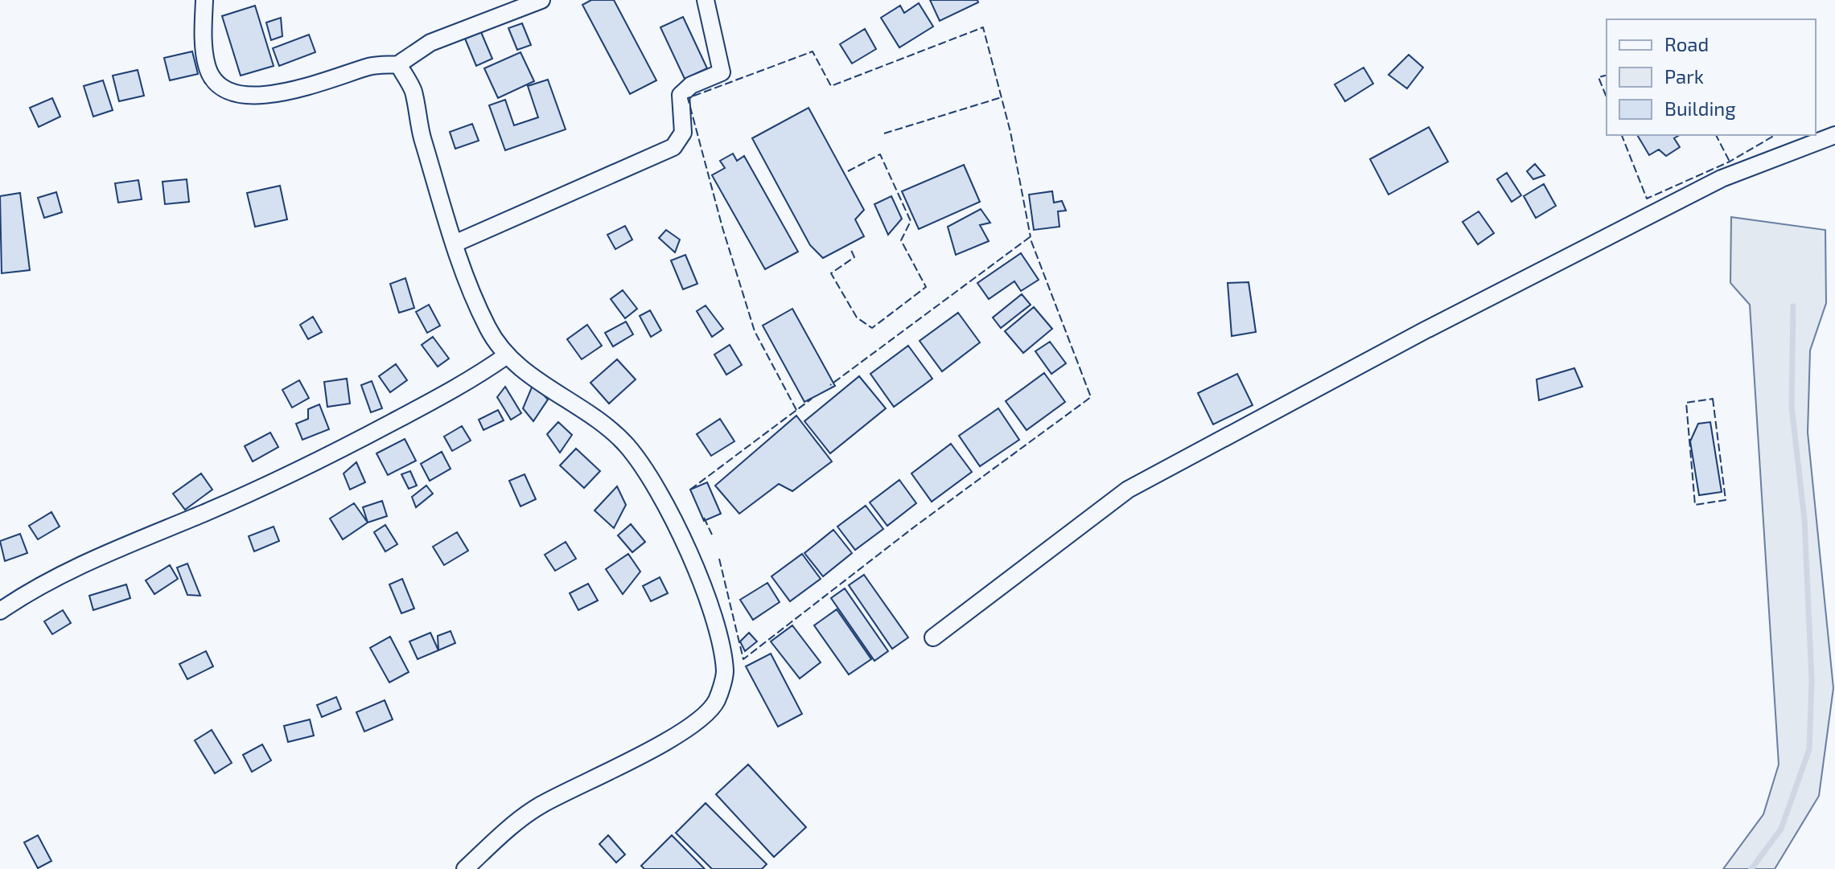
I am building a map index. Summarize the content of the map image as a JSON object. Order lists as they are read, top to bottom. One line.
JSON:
{"legend":["Road","Park","Building"]}
